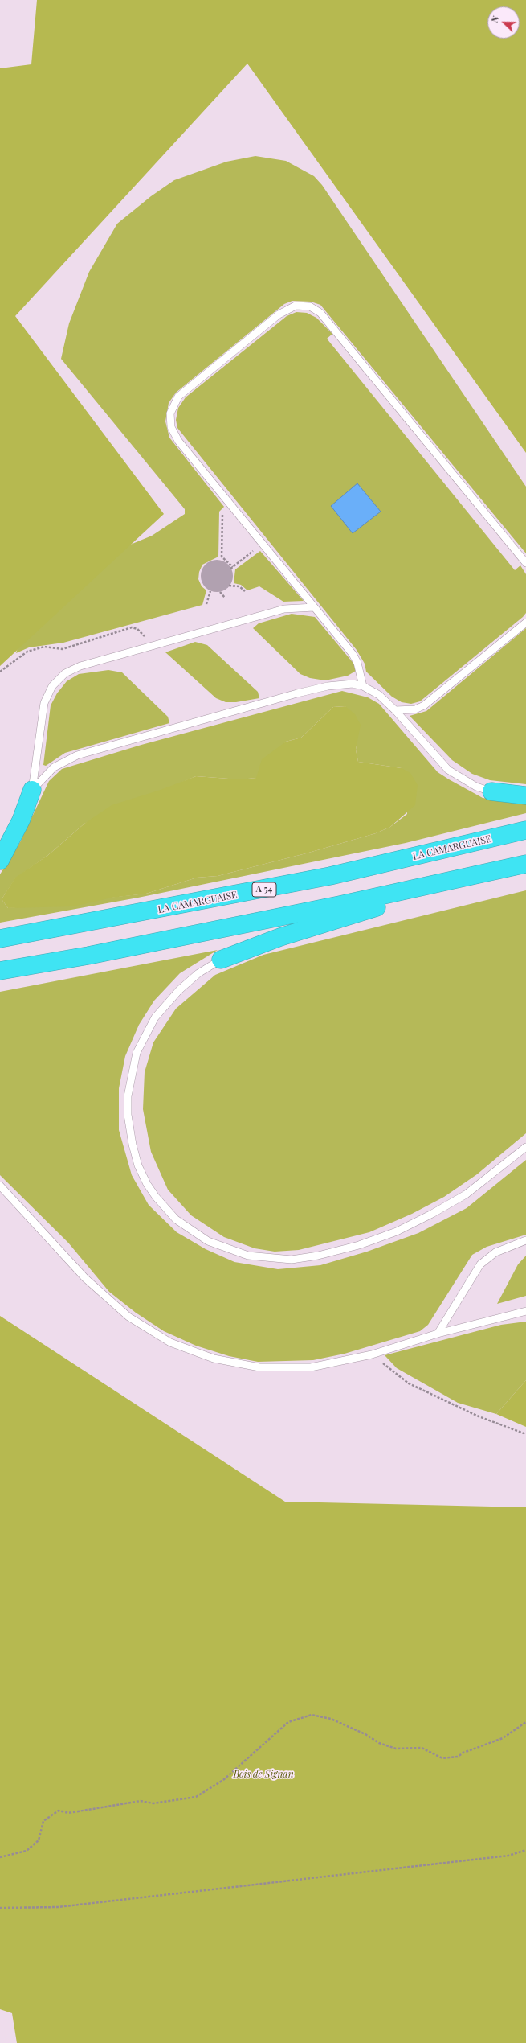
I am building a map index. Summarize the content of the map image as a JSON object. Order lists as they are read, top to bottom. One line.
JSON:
{"streets":{"highway":["LA CAMARGUAISE","A 54"]},"parks":["Bois de Signan"],"north":"left"}
